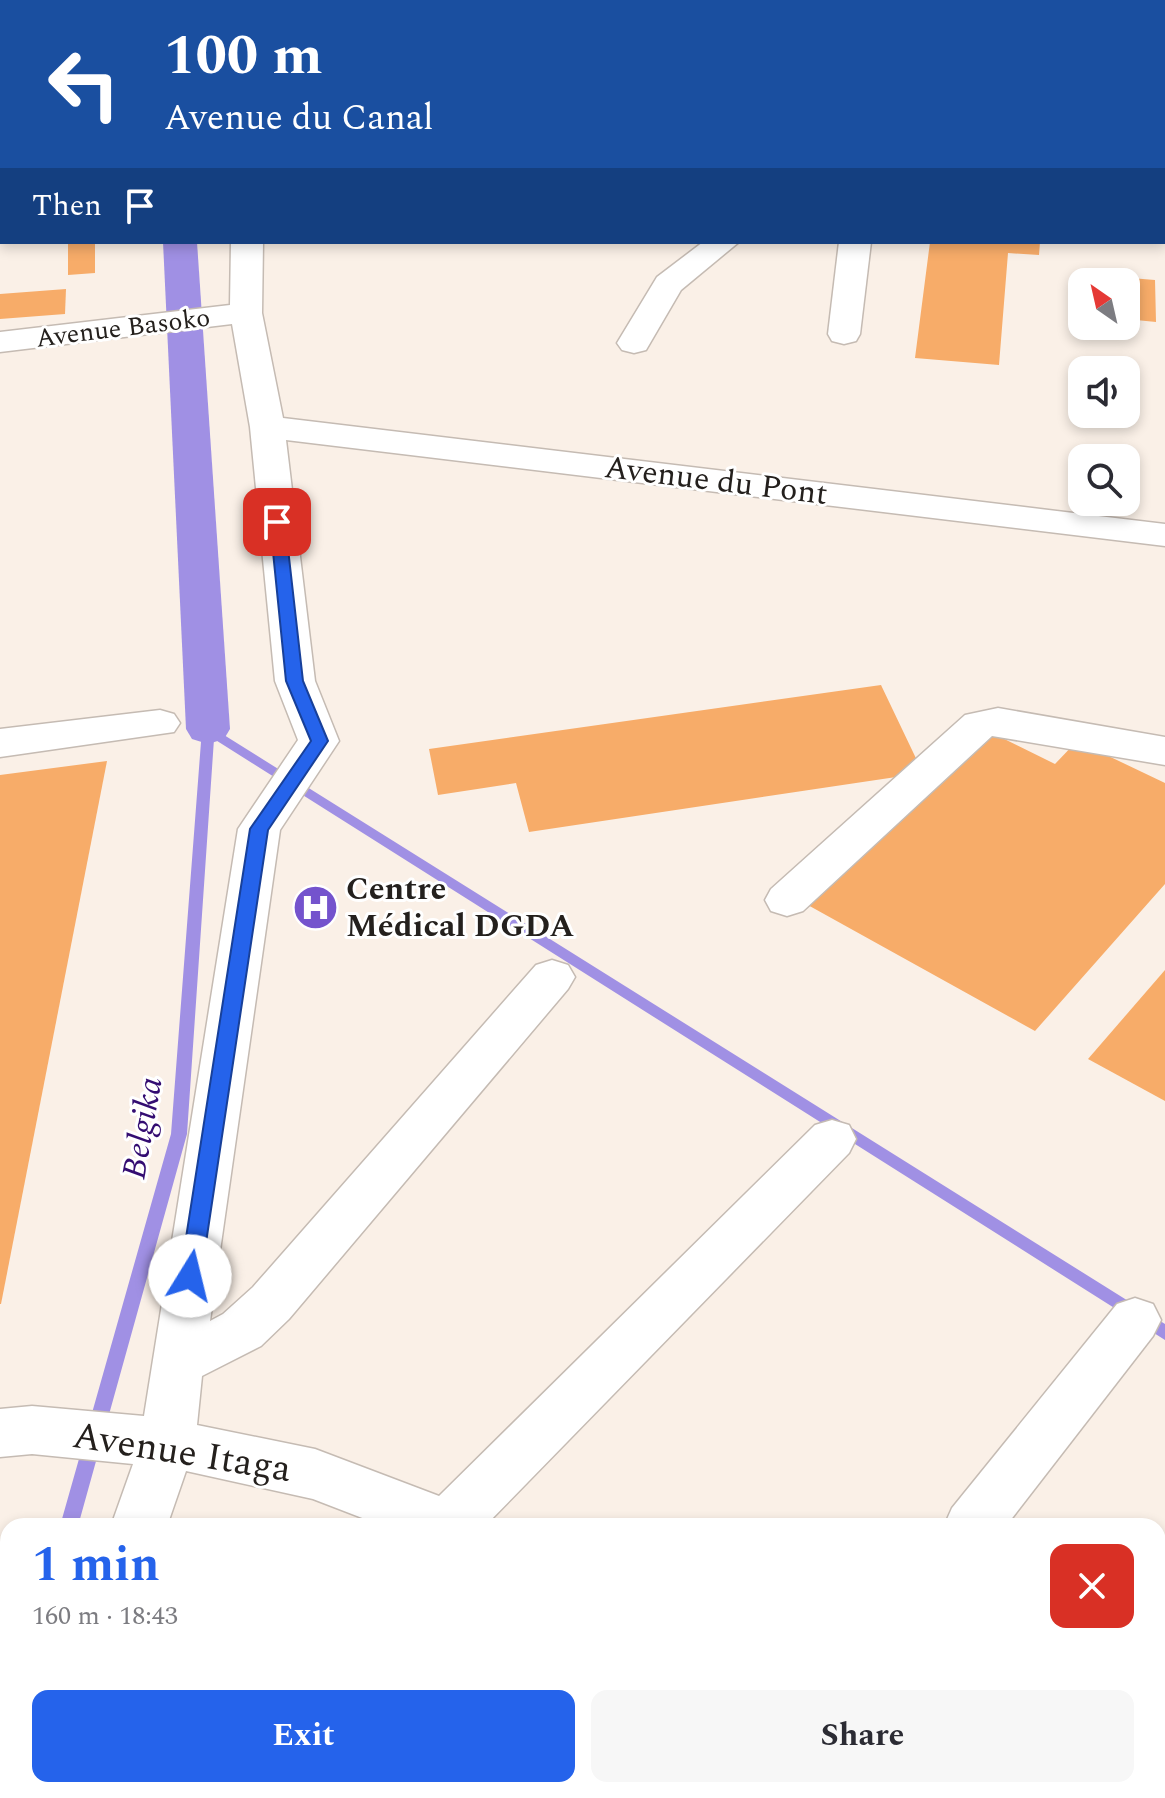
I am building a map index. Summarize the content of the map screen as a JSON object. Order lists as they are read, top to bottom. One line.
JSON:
{"streets":{"street":["Avenue Basoko","Avenue du Pont","Avenue Itaga"]},"water":["Belgika"],"places":{"hospital":["Centre Médical DGDA"]},"north":"top left","page":{"turn":["100 m","Avenue du Canal"],"then":"Then","heading":["1 min","160 m · 18:43"],"buttons":["Exit","Share"]}}
